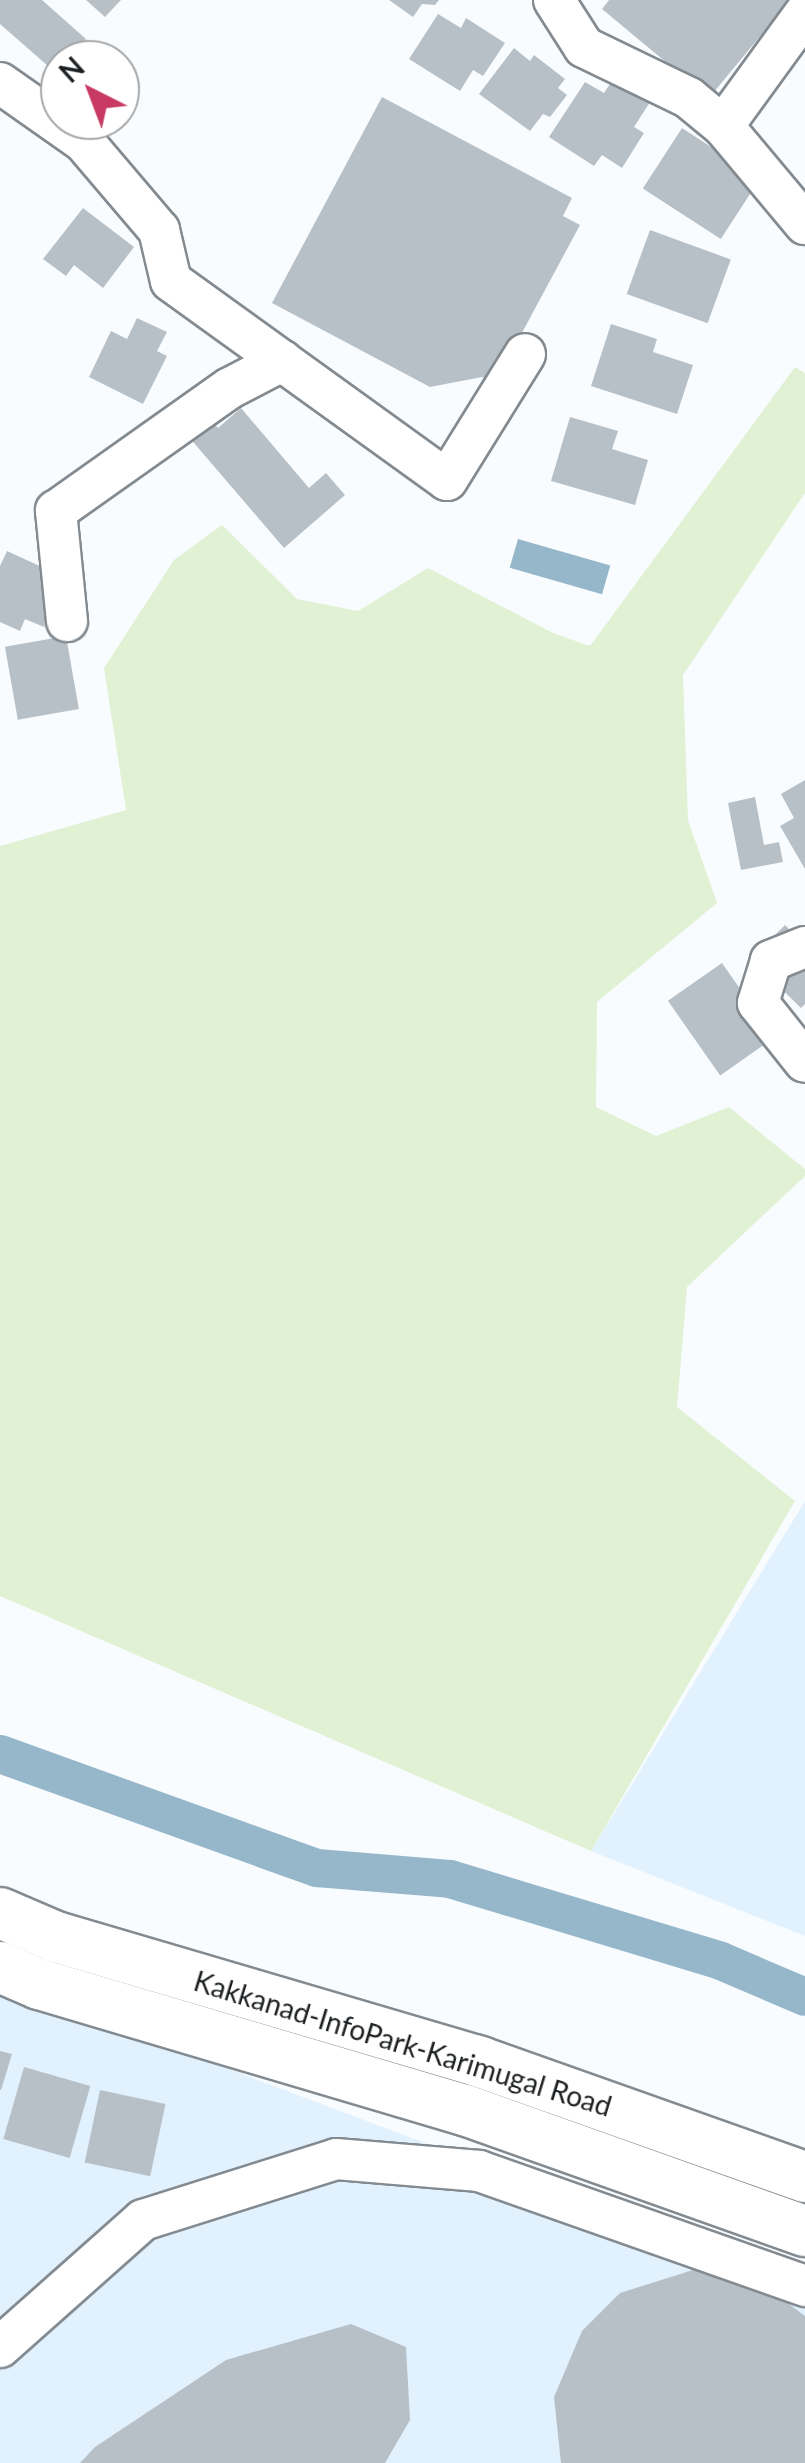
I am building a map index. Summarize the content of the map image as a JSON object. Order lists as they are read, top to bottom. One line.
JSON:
{"streets":{"main road":["Kakkanad-InfoPark-Karimugal Road"]},"north":"top left"}
